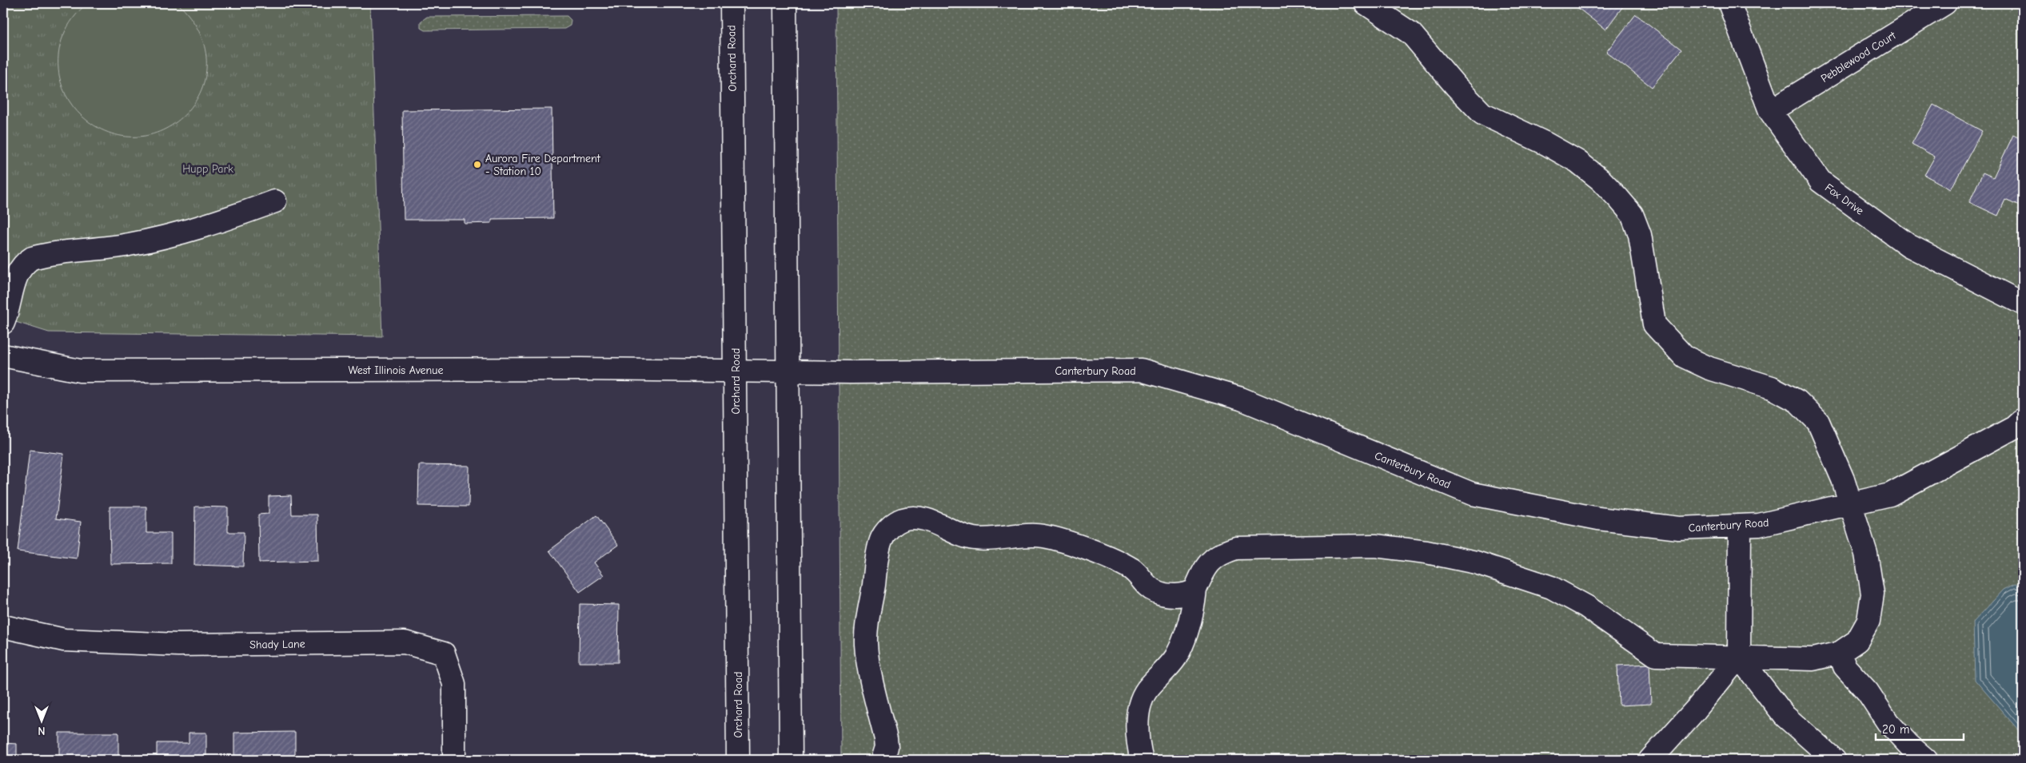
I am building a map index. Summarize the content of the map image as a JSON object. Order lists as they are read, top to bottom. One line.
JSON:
{"streets":{"street":["Pebblewood Court","Orchard Road","Fox Drive","West Illinois Avenue","Canterbury Road","Shady Lane"]},"crossings":[["Pebblewood Court","Fox Drive"],["Orchard Road","West Illinois Avenue"],["West Illinois Avenue","Canterbury Road"]],"parks":["Hupp Park"],"places":["Aurora Fire Department - Station 10"],"scale_bar":"20 m","north":"bottom"}
